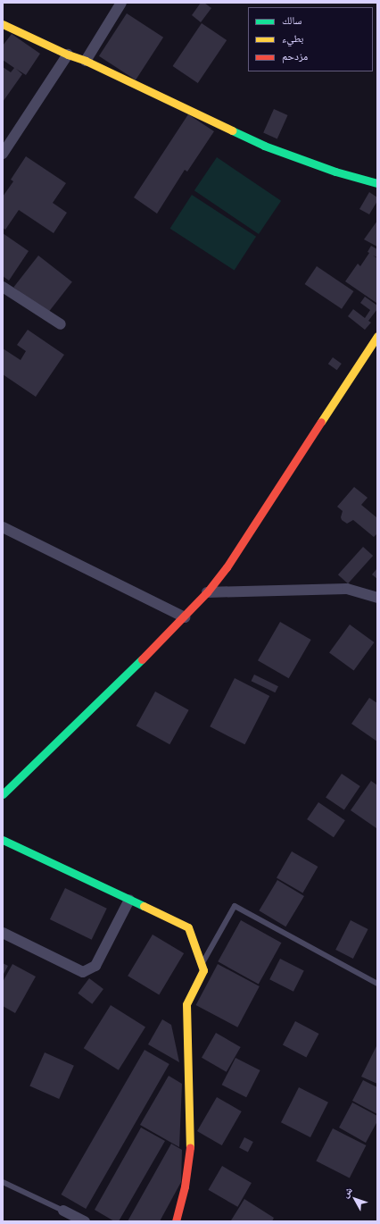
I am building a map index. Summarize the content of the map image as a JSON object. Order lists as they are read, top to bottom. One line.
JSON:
{"legend":["سالك","بطيء","مزدحم"],"north":"top left"}
